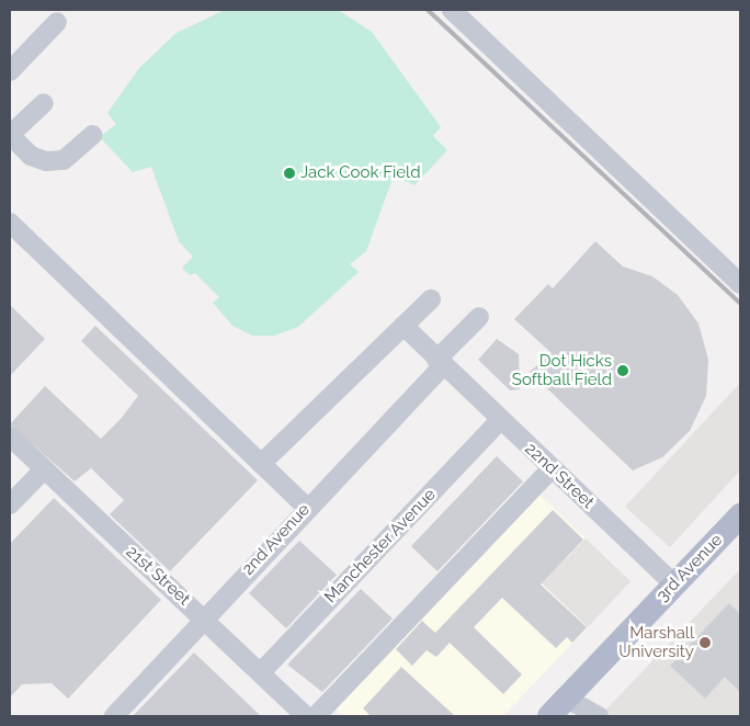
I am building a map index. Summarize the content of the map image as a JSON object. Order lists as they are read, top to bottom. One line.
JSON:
{"streets":{"main road":["3rd Avenue"],"street":["22nd Street","2nd Avenue","Manchester Avenue","21st Street"]},"crossings":[["22nd Street","2nd Avenue"],["22nd Street","Manchester Avenue"],["22nd Street","3rd Avenue"],["2nd Avenue","21st Street"],["Manchester Avenue","21st Street"]],"places":["Jack Cook Field","Dot Hicks Softball Field","Marshall University"]}
